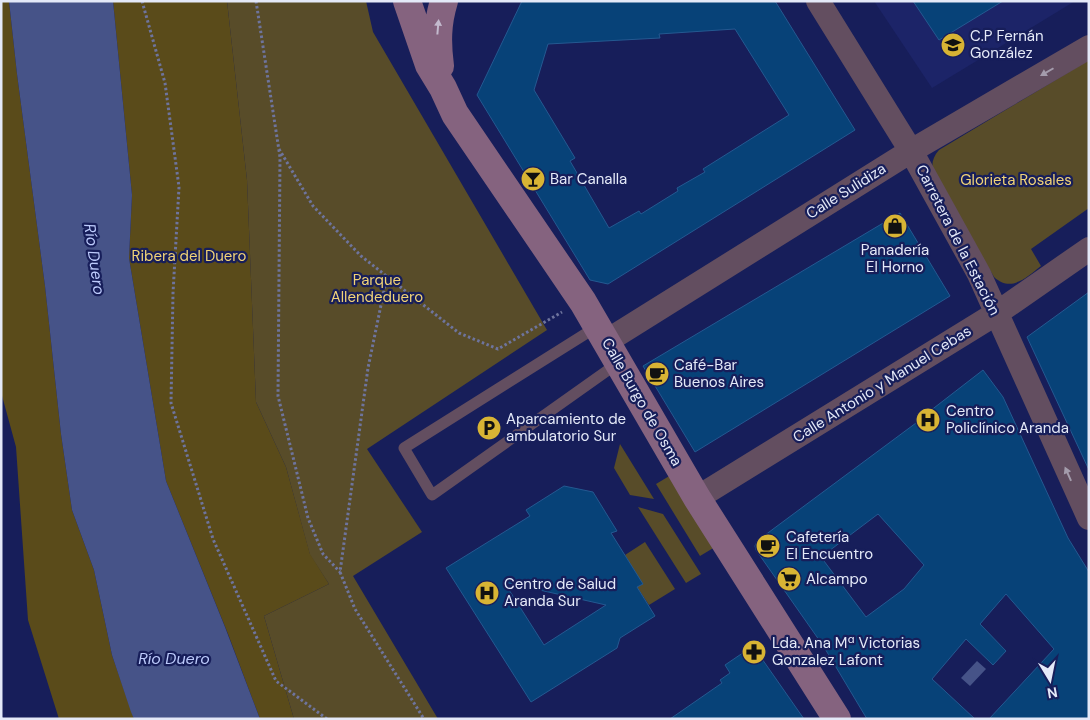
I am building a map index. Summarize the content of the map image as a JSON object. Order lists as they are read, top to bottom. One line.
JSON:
{"streets":{"street":["Calle Sulidiza","Carretera de la Estación","Calle Antonio y Manuel Cebas","Calle Burgo de Osma"]},"crossings":[["Calle Sulidiza","Carretera de la Estación"],["Calle Sulidiza","Calle Burgo de Osma"],["Carretera de la Estación","Calle Antonio y Manuel Cebas"],["Calle Antonio y Manuel Cebas","Calle Burgo de Osma"]],"one_way":["Calle Sulidiza","Carretera de la Estación"],"water":["Río Duero"],"parks":["Glorieta Rosales","Ribera del Duero","Parque Allendeduero"],"places":{"school or university":["C.P Fernán González"],"bar":["Bar Canalla"],"shop":["Panadería El Horno"],"cafe":["Café-Bar Buenos Aires","Cafetería El Encuentro"],"hospital":["Centro Policlínico Aranda","Centro de Salud Aranda Sur"],"parking":["Aparcamiento de ambulatorio Sur"],"supermarket":["Alcampo"],"pharmacy":["Lda. Ana Mª Victorias Gonzalez Lafont"]},"north":"bottom"}
